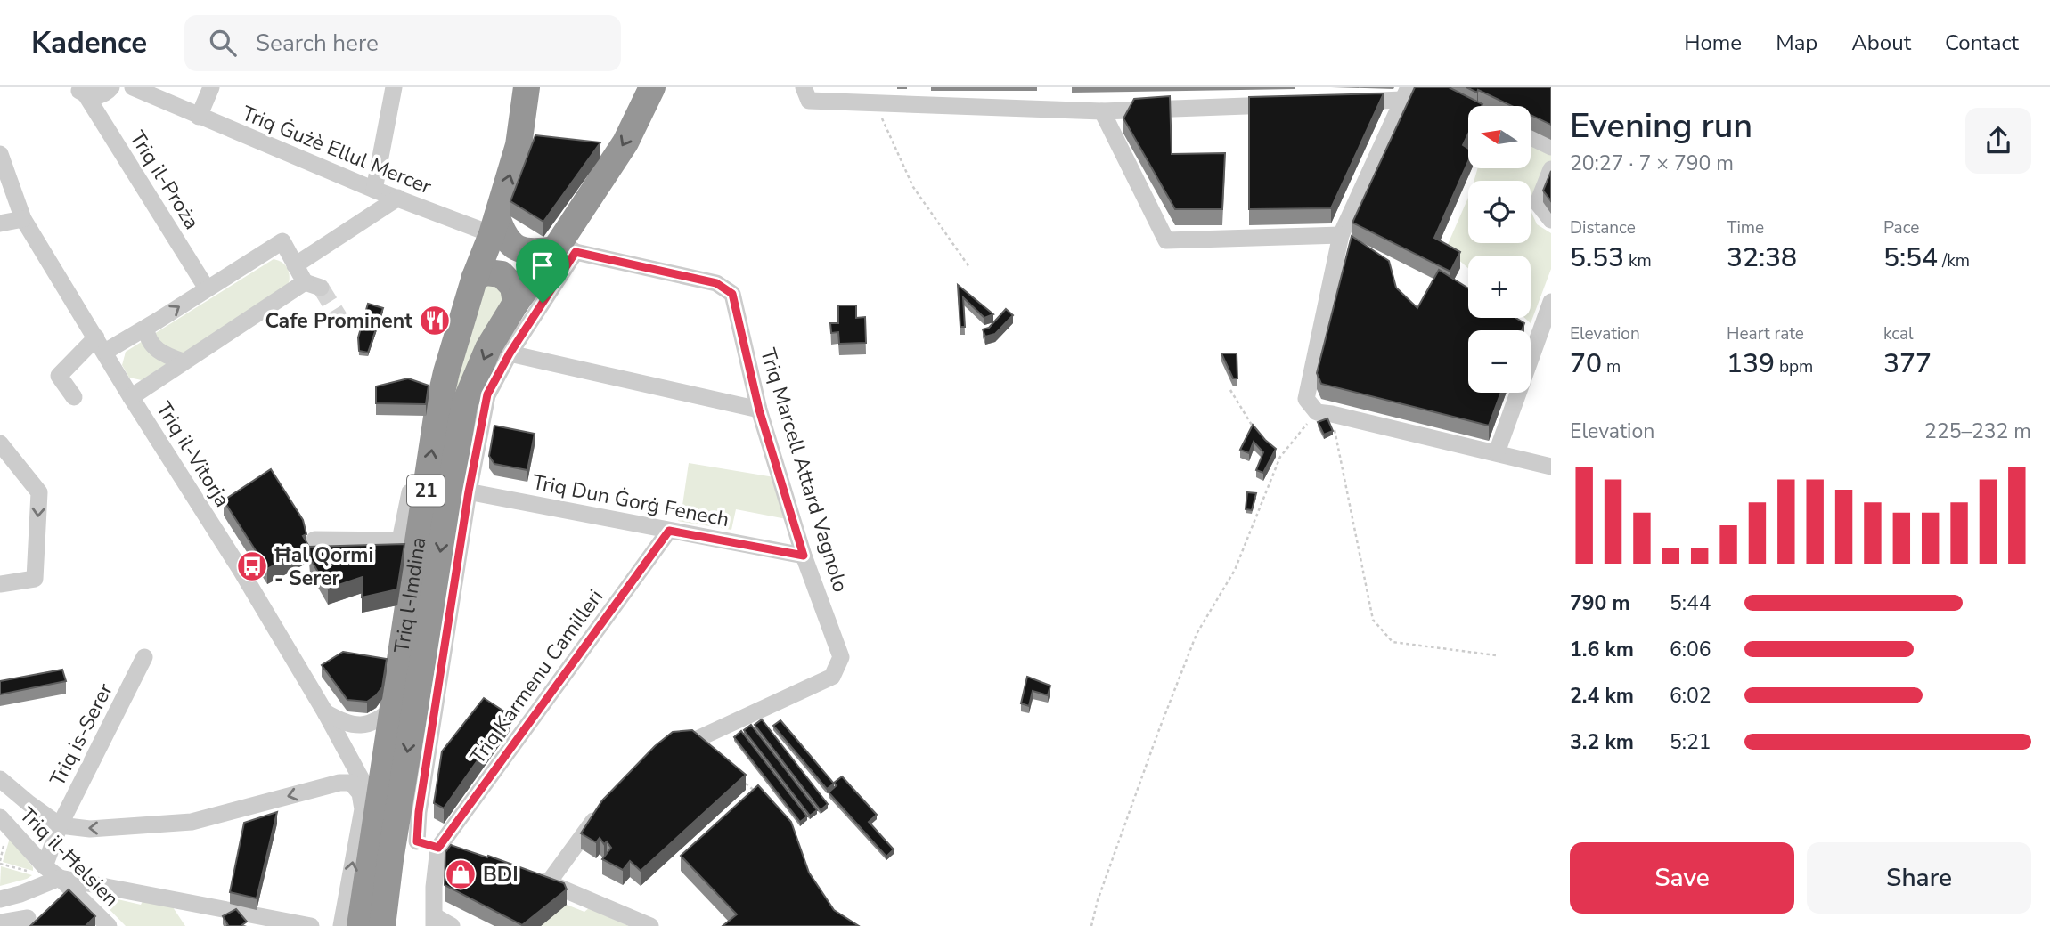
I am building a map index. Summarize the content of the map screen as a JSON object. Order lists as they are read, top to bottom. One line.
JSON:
{"streets":{"highway":["21","Triq l-Imdina"],"street":["Triq Ġużè Ellul Mercer","Triq il-Proża","Triq il-Vitorja","Triq Marcell Attard Vagnolo","Triq Dun Ġorġ Fenech","Triq Karmenu Camilleri","Triq is-Serer","Triq il-Ħelsien"]},"crossings":[["Triq Ġużè Ellul Mercer","Triq l-Imdina"],["Triq il-Vitorja","Triq l-Imdina"],["Triq Marcell Attard Vagnolo","21"],["Triq Marcell Attard Vagnolo","Triq Dun Ġorġ Fenech"],["Triq Marcell Attard Vagnolo","Triq l-Imdina"],["21","Triq l-Imdina"],["Triq Dun Ġorġ Fenech","Triq l-Imdina"],["Triq Dun Ġorġ Fenech","Triq Karmenu Camilleri"],["Triq is-Serer","Triq il-Ħelsien"]],"places":{"restaurant":["Cafe Prominent"],"bus stop":["Ħal Qormi - Serer"],"shop":["BDI"]},"north":"left","page":{"header":"Kadence","search":"Search here","nav":["Home","Map","About","Contact"],"heading":["Evening run","20:27 · 7 × 790 m"],"map_buttons":["+","−"],"stats":[["Distance","5.53 km"],["Time","32:38"],["Pace","5:54 /km"],["Elevation","70 m"],["Heart rate","139 bpm"],["kcal","377"]],"chart":["Elevation","225–232 m"],"list":[{"name":"790 m","note":"5:44"},{"name":"1.6 km","note":"6:06"},{"name":"2.4 km","note":"6:02"},{"name":"3.2 km","note":"5:21"}],"buttons":["Save","Share"]}}
